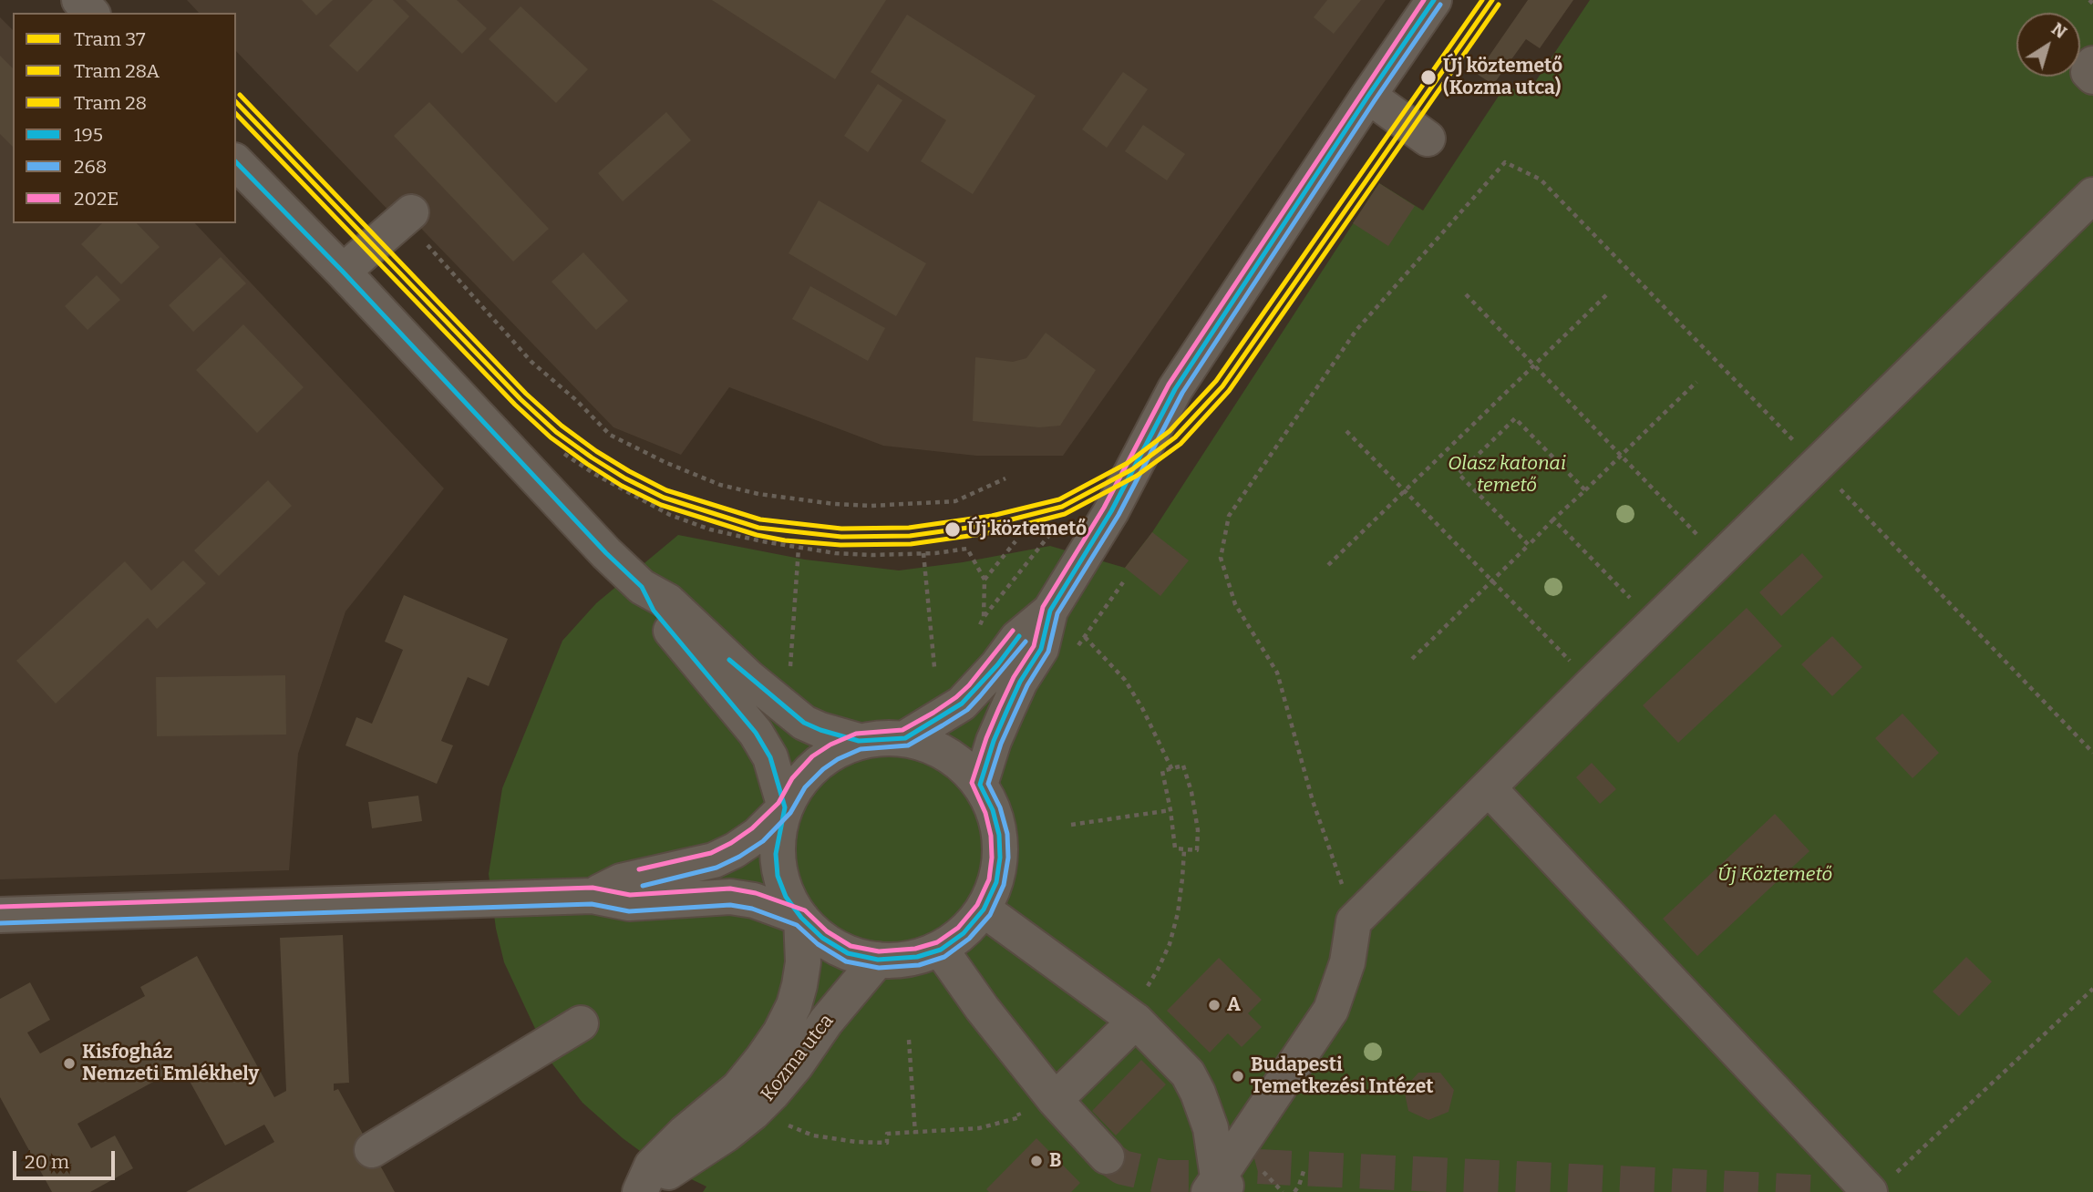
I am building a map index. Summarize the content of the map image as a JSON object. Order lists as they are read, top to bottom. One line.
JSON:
{"streets":{"street":["Kozma utca"]},"parks":["Olasz katonai temető","Új Köztemető"],"places":["Új köztemető (Kozma utca)","Új köztemető","A","Kisfogház Nemzeti Emlékhely","Budapesti Temetkezési Intézet","B"],"lines":["tram line 37","tram line 28","transit line 195","transit line 202E","tram line 28A","transit line 268"],"legend":["Tram 37","Tram 28A","Tram 28","195","268","202E"],"scale_bar":"20 m","north":"top right"}
